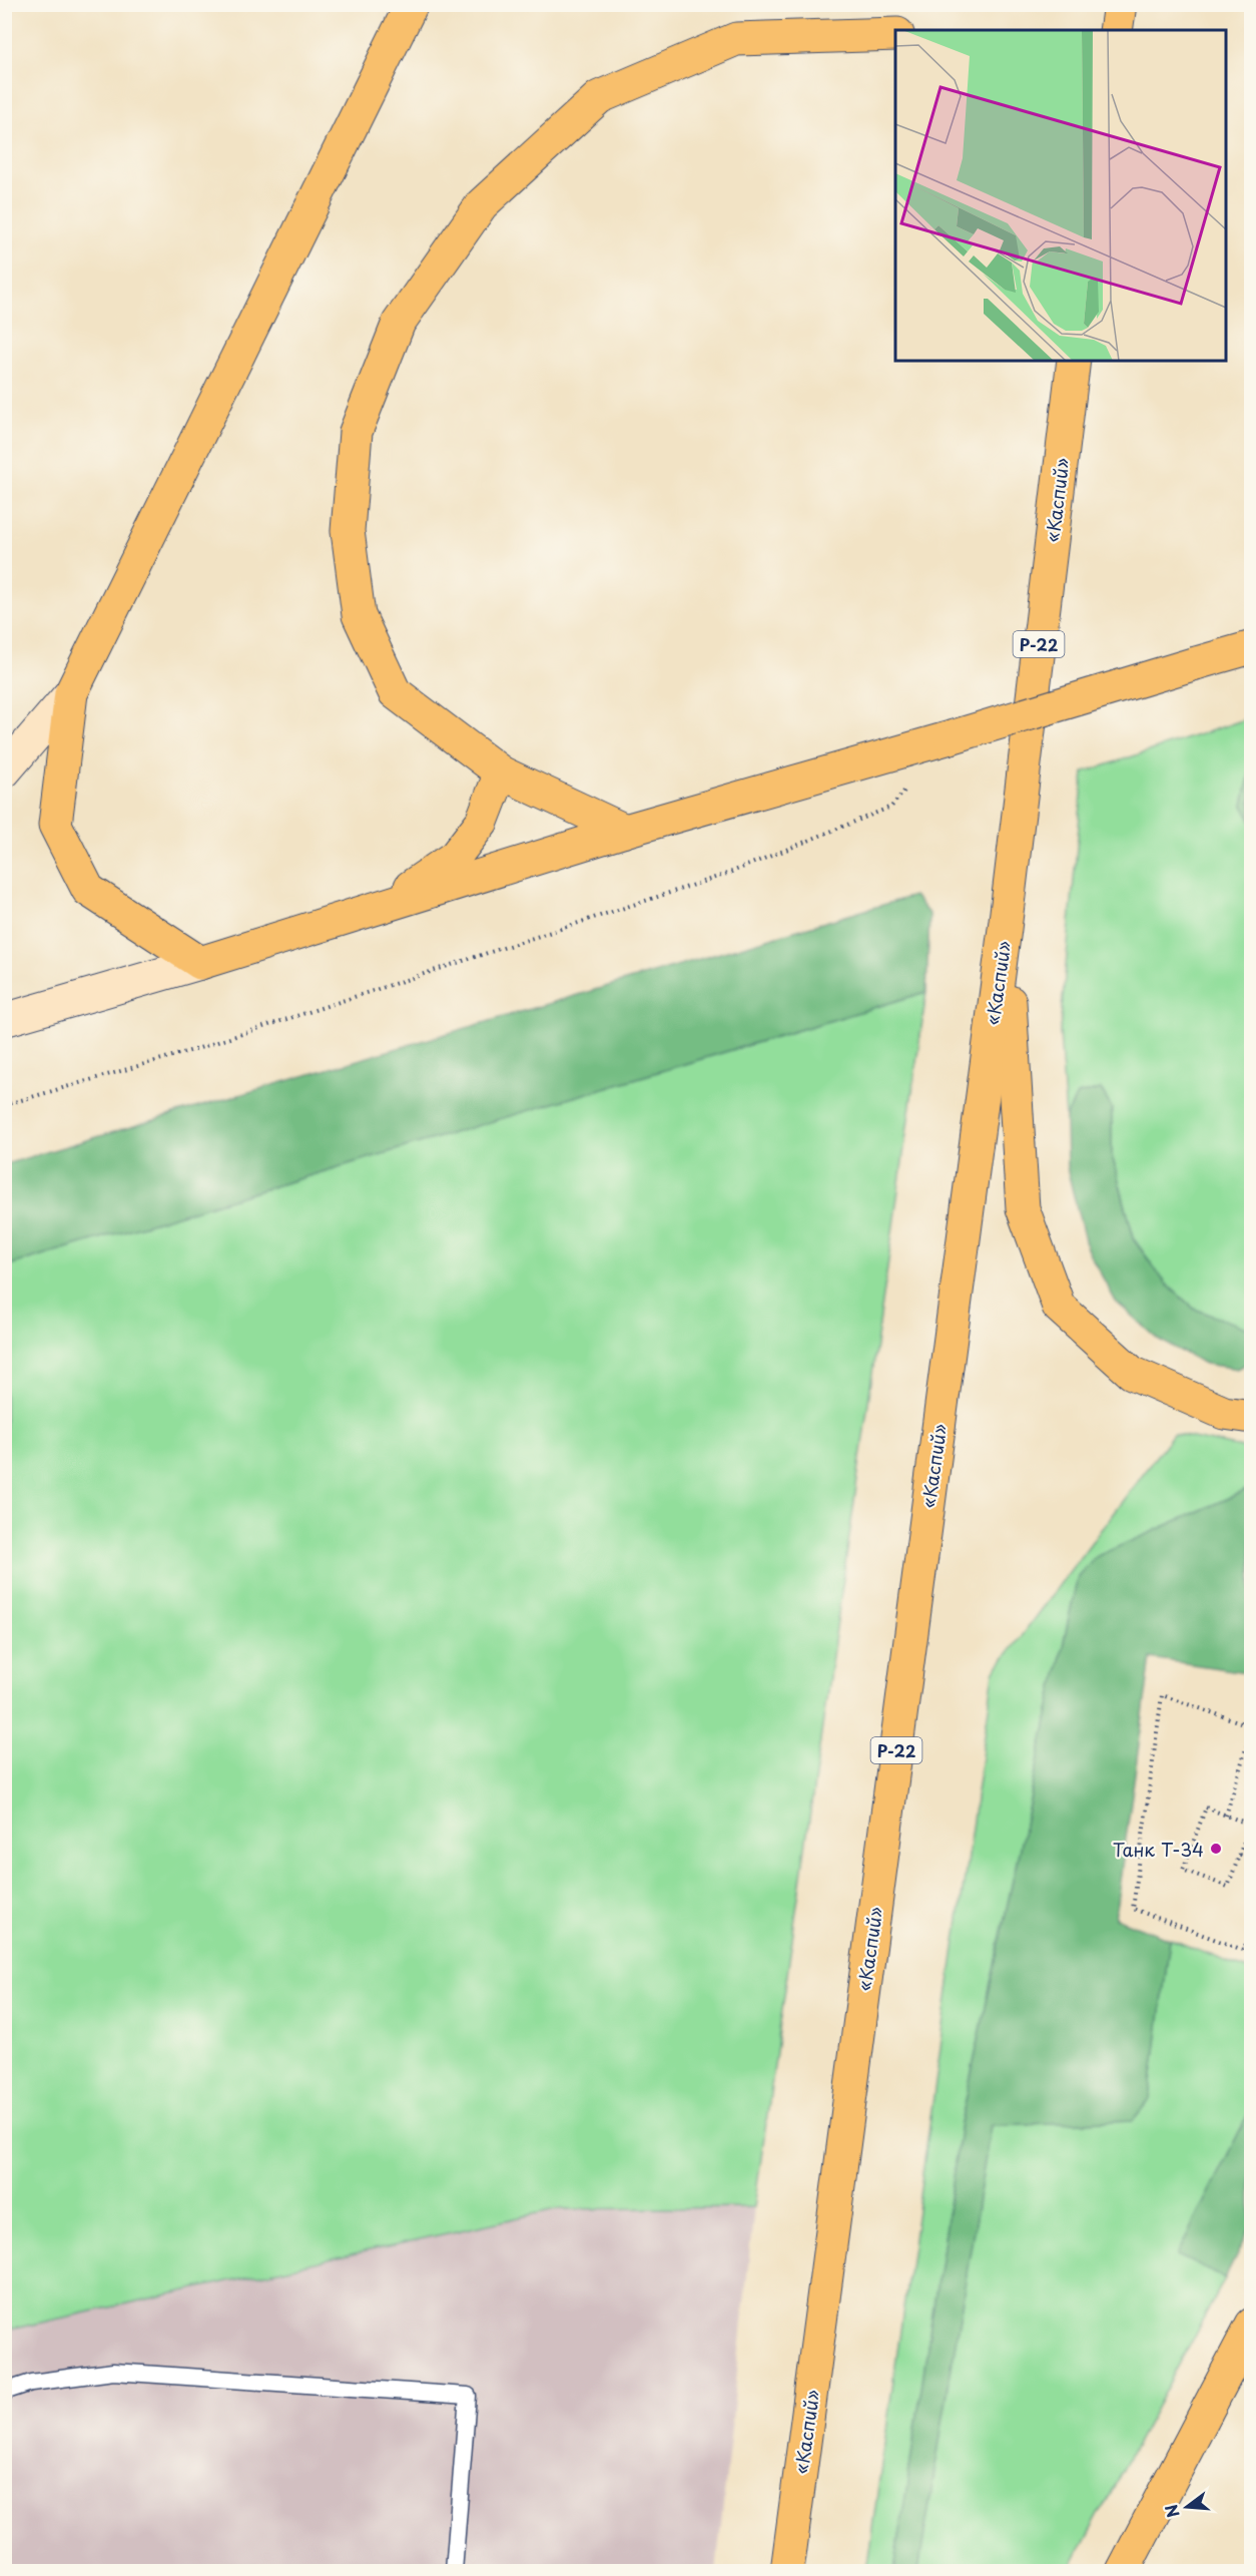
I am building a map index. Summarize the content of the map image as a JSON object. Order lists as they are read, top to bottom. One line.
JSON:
{"streets":{"main road":["«Каспий»","Р-22"]},"places":["Танк Т-34"],"north":"left"}
